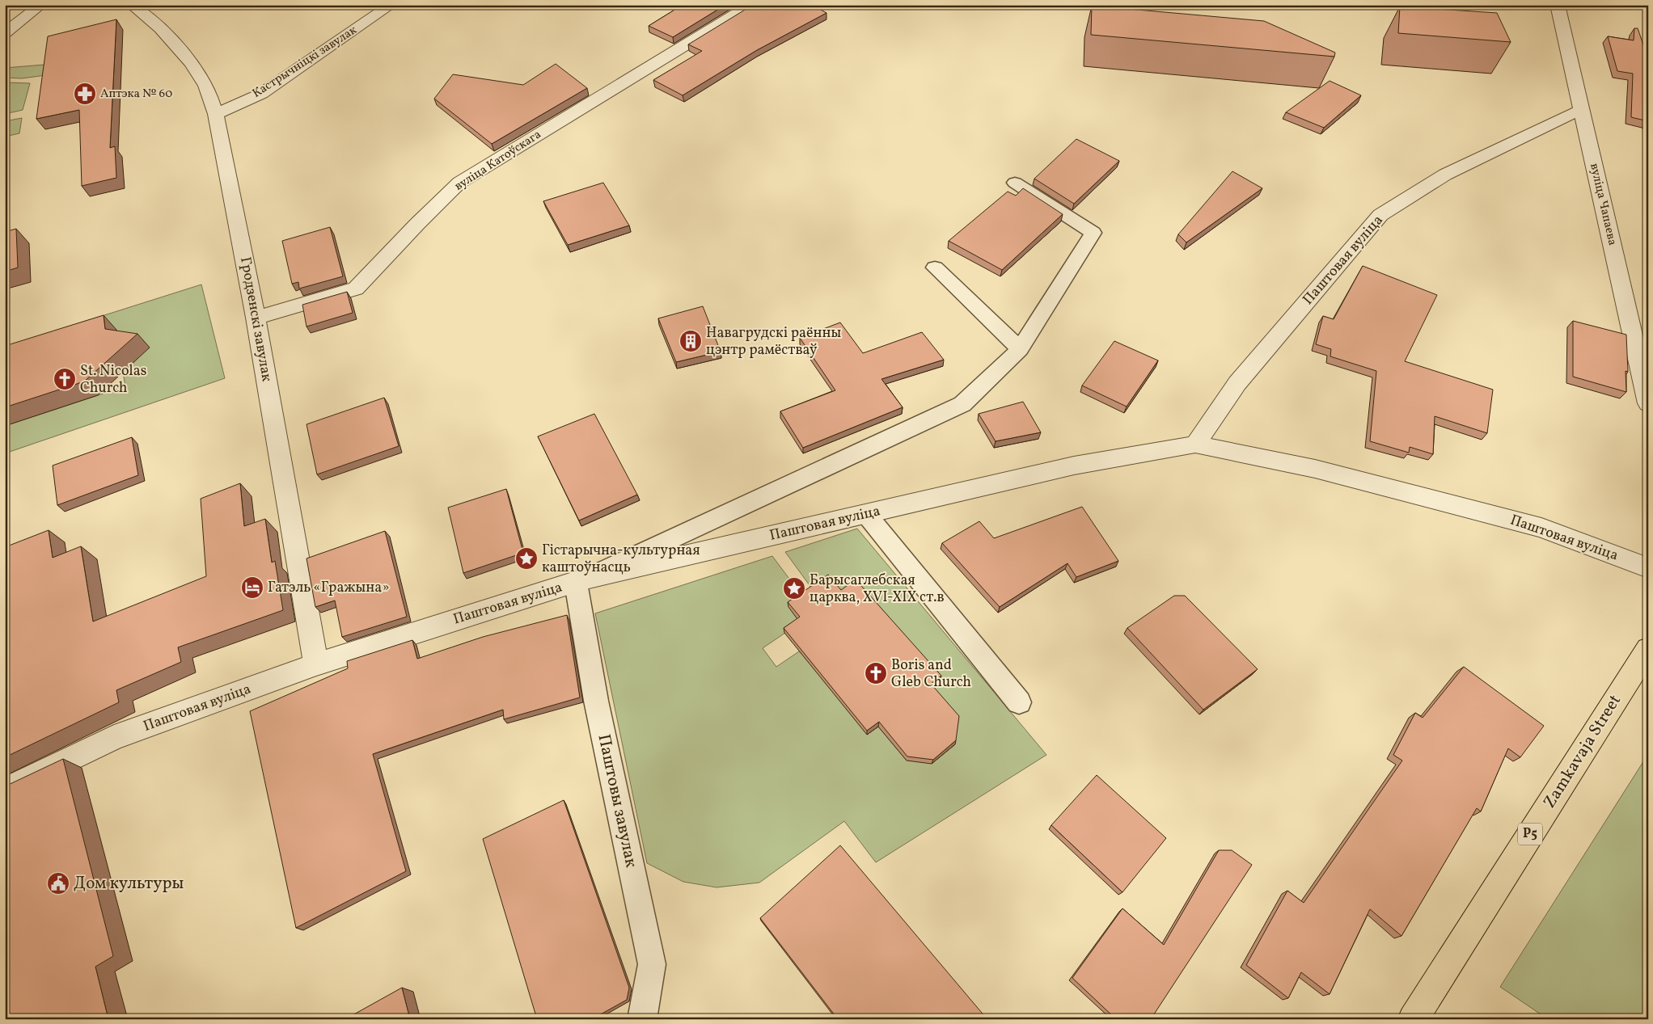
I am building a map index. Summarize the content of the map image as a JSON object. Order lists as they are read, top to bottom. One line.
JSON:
{"streets":{"main road":["Zamkavaja Street","Р5"],"street":["Кастрычніцкі завулак","вуліца Катоўскага","вуліца Чапаева","Паштовая вуліца","Гродзенскі завулак"],"lane":["Паштовы завулак"]},"crossings":[["Кастрычніцкі завулак","Гродзенскі завулак"],["вуліца Катоўскага","Гродзенскі завулак"],["вуліца Чапаева","Паштовая вуліца"],["Паштовая вуліца","Гродзенскі завулак"],["Паштовая вуліца","Паштовы завулак"]],"places":{"pharmacy":["Аптэка № 60"],"building":["Навагрудскі раённы цэнтр рамёстваў"],"church":["St. Nicolas Church","Boris and Gleb Church"],"place":["Гістарычна-культурная каштоўнасць","Барысаглебская царква, XVI-XIX ст.в"],"hotel":["Гатэль «Гражына»"],"public building":["Дом культуры"]}}
